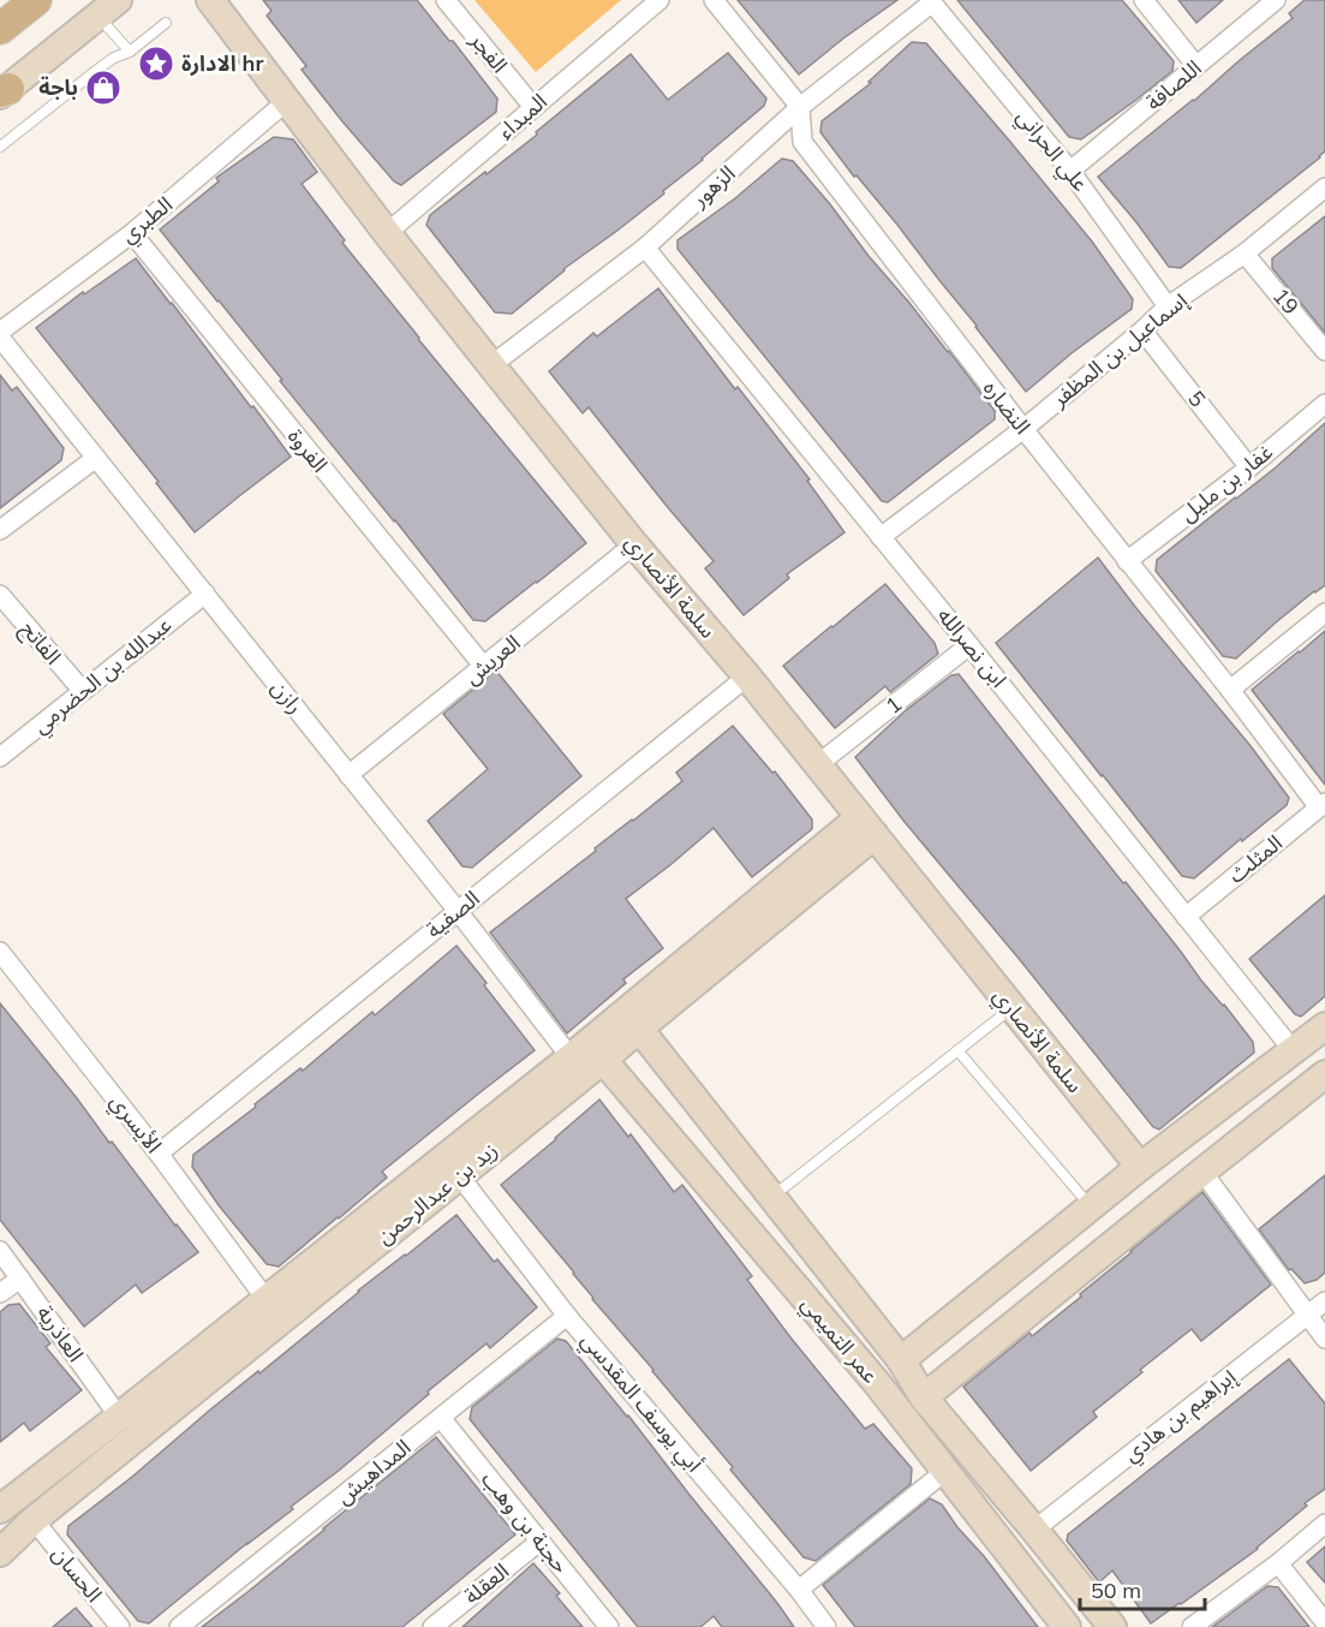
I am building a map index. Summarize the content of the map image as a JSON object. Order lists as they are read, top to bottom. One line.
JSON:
{"streets":{"street":["الفجر","اللصافة","المبداء","علي الحراني","الزهور","الطبري","19","إسماعيل بن المظفر","5","النضاره","الفروة","غفار بن مليل","سلمة الأنصاري","الفاتح","ابن نصرالله","العريش","عبدالله بن الحضرمي","رازن","1","المثلث","الصفية","الأيسري","زيد بن عبدالرحمن","العاذرية","عمر التميمي","أبي يوسف المقدسي","إبراهيم بن هادي","المداهيش","حجنة بن وهب","الحسان","العقلة"]},"crossings":[["الفجر","المبداء"],["اللصافة","علي الحراني"],["المبداء","سلمة الأنصاري"],["علي الحراني","الزهور"],["علي الحراني","إسماعيل بن المظفر"],["الزهور","النضاره"],["الزهور","سلمة الأنصاري"],["الزهور","ابن نصرالله"],["الطبري","الفروة"],["الطبري","سلمة الأنصاري"],["19","إسماعيل بن المظفر"],["إسماعيل بن المظفر","5"],["إسماعيل بن المظفر","النضاره"],["إسماعيل بن المظفر","ابن نصرالله"],["5","غفار بن مليل"],["النضاره","غفار بن مليل"],["النضاره","المثلث"],["الفروة","العريش"],["سلمة الأنصاري","العريش"],["سلمة الأنصاري","1"],["سلمة الأنصاري","الصفية"],["سلمة الأنصاري","زيد بن عبدالرحمن"],["الفاتح","عبدالله بن الحضرمي"],["ابن نصرالله","1"],["ابن نصرالله","المثلث"],["العريش","رازن"],["عبدالله بن الحضرمي","رازن"],["رازن","الصفية"],["رازن","زيد بن عبدالرحمن"],["الصفية","الأيسري"],["الأيسري","زيد بن عبدالرحمن"],["زيد بن عبدالرحمن","العاذرية"],["زيد بن عبدالرحمن","عمر التميمي"],["زيد بن عبدالرحمن","أبي يوسف المقدسي"],["زيد بن عبدالرحمن","الحسان"],["أبي يوسف المقدسي","المداهيش"],["المداهيش","حجنة بن وهب"],["حجنة بن وهب","العقلة"]],"places":{"place":["الادارة hr"],"shop":["باجة"]},"scale_bar":"50 m"}
